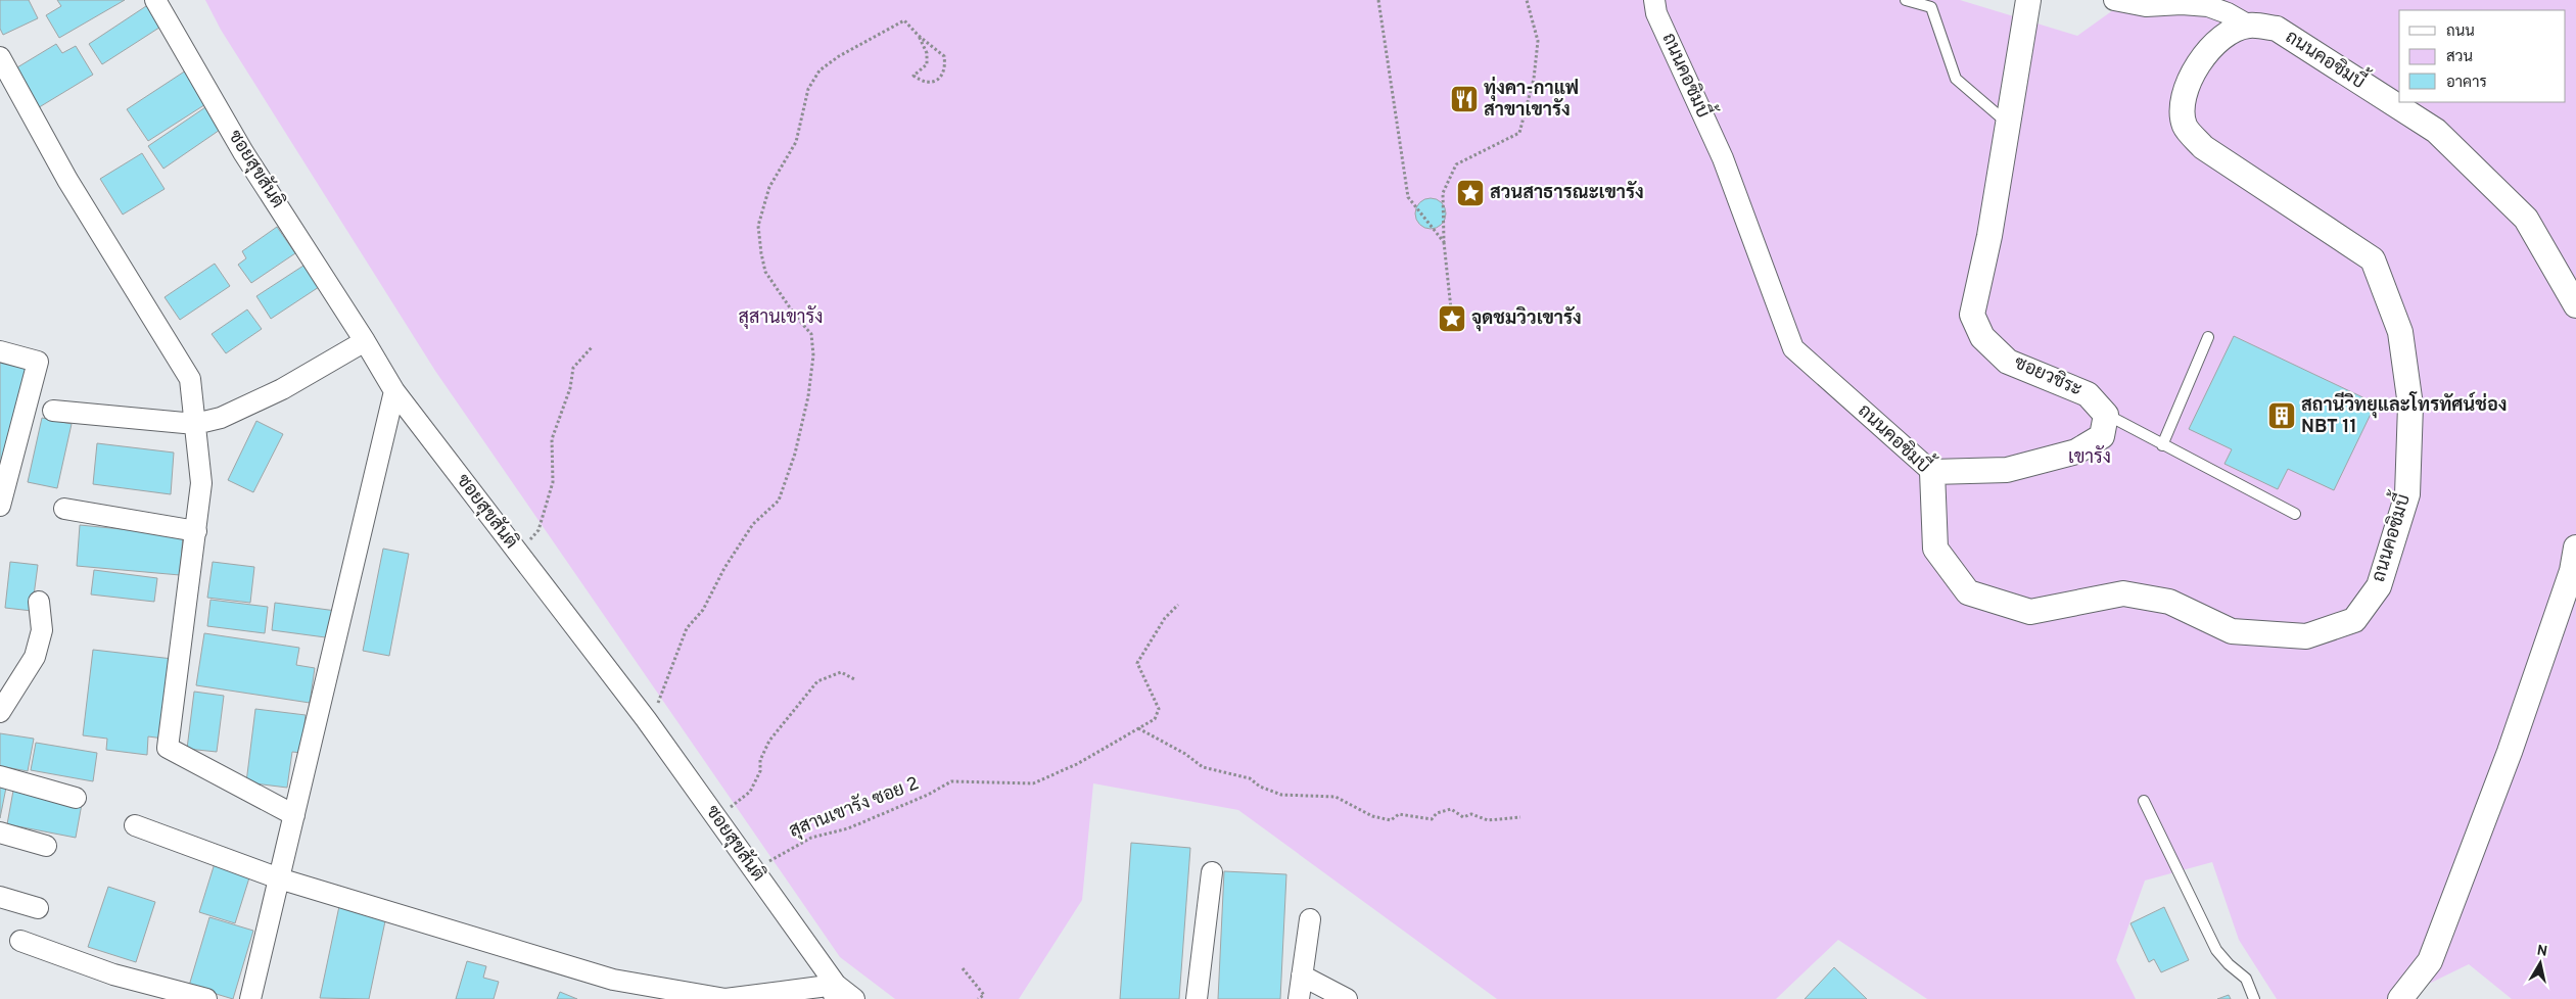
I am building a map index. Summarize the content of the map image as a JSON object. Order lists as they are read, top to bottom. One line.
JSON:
{"streets":{"street":["ถนนคอซิมบี้","ซอยสุขสันติ","ซอยวชิระ"],"path":["สุสานเขารัง ซอย 2"]},"crossings":[["ซอยสุขสันติ","สุสานเขารัง ซอย 2"]],"parks":["สุสานเขารัง","เขารัง"],"places":{"restaurant":["ทุ่งคา-กาแฟ สาขาเขารัง"],"place":["สวนสาธารณะเขารัง","จุดชมวิวเขารัง"],"building":["สถานีวิทยุและโทรทัศน์ช่อง NBT 11"]},"legend":["ถนน","สวน","อาคาร"],"north":"top"}
